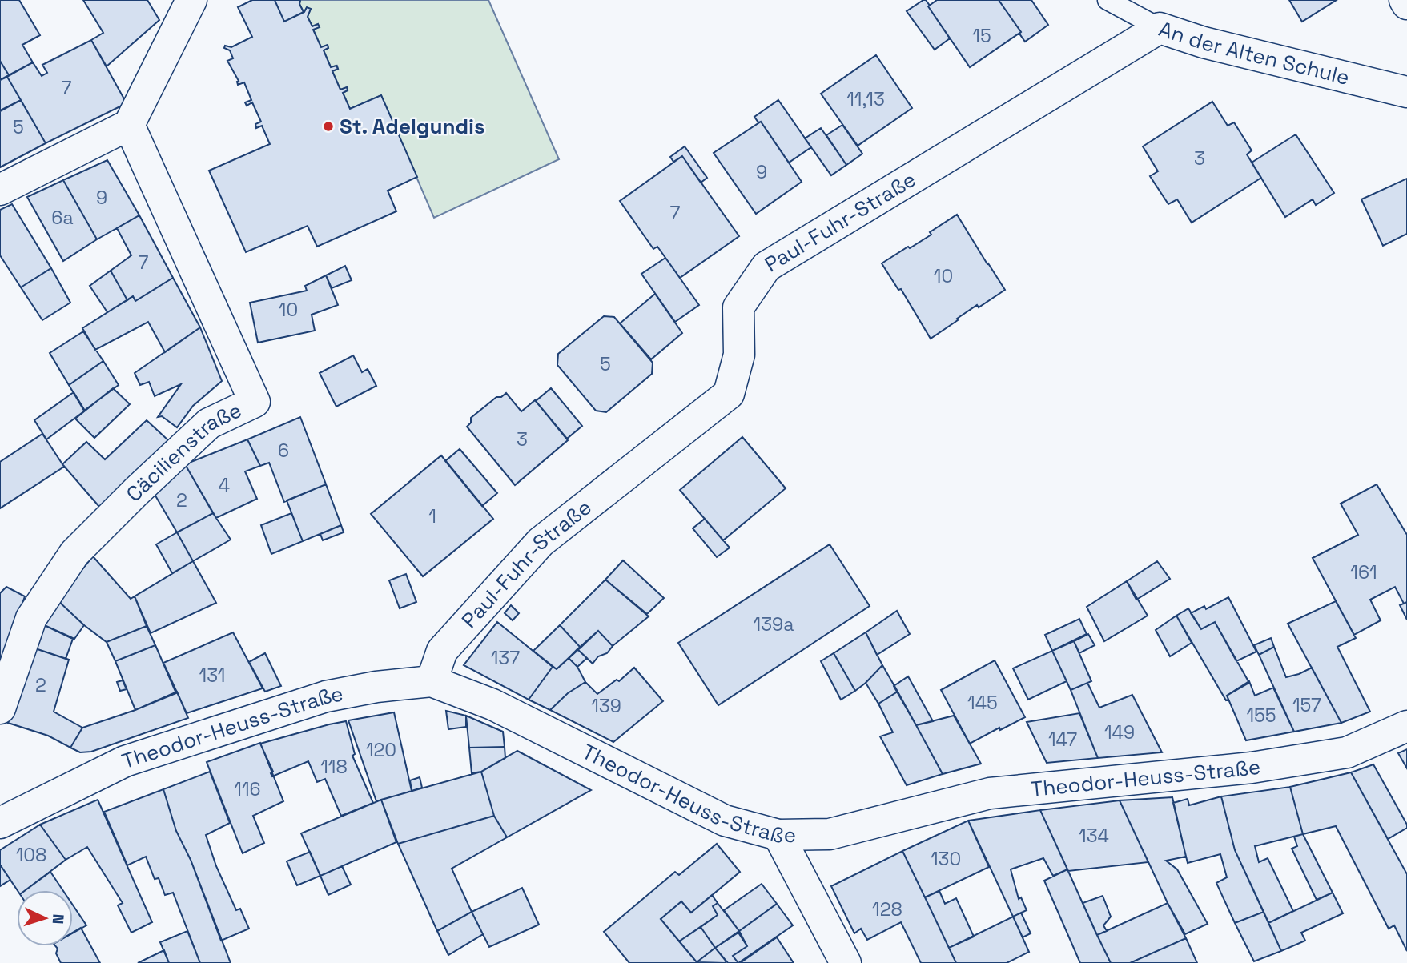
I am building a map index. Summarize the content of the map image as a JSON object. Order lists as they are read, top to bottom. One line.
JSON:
{"streets":{"street":["An der Alten Schule","Paul-Fuhr-Straße","Cäcilienstraße","Theodor-Heuss-Straße"]},"crossings":[["An der Alten Schule","Paul-Fuhr-Straße"],["Paul-Fuhr-Straße","Theodor-Heuss-Straße"]],"places":["St. Adelgundis"],"house_numbers":["15","7","11,13","5","3","9","9","7","6a","7","10","10","5","3","6","4","2","1","161","139a","137","131","2","145","157","139","155","149","147","120","118","116","134","108","130","128"],"north":"right"}
